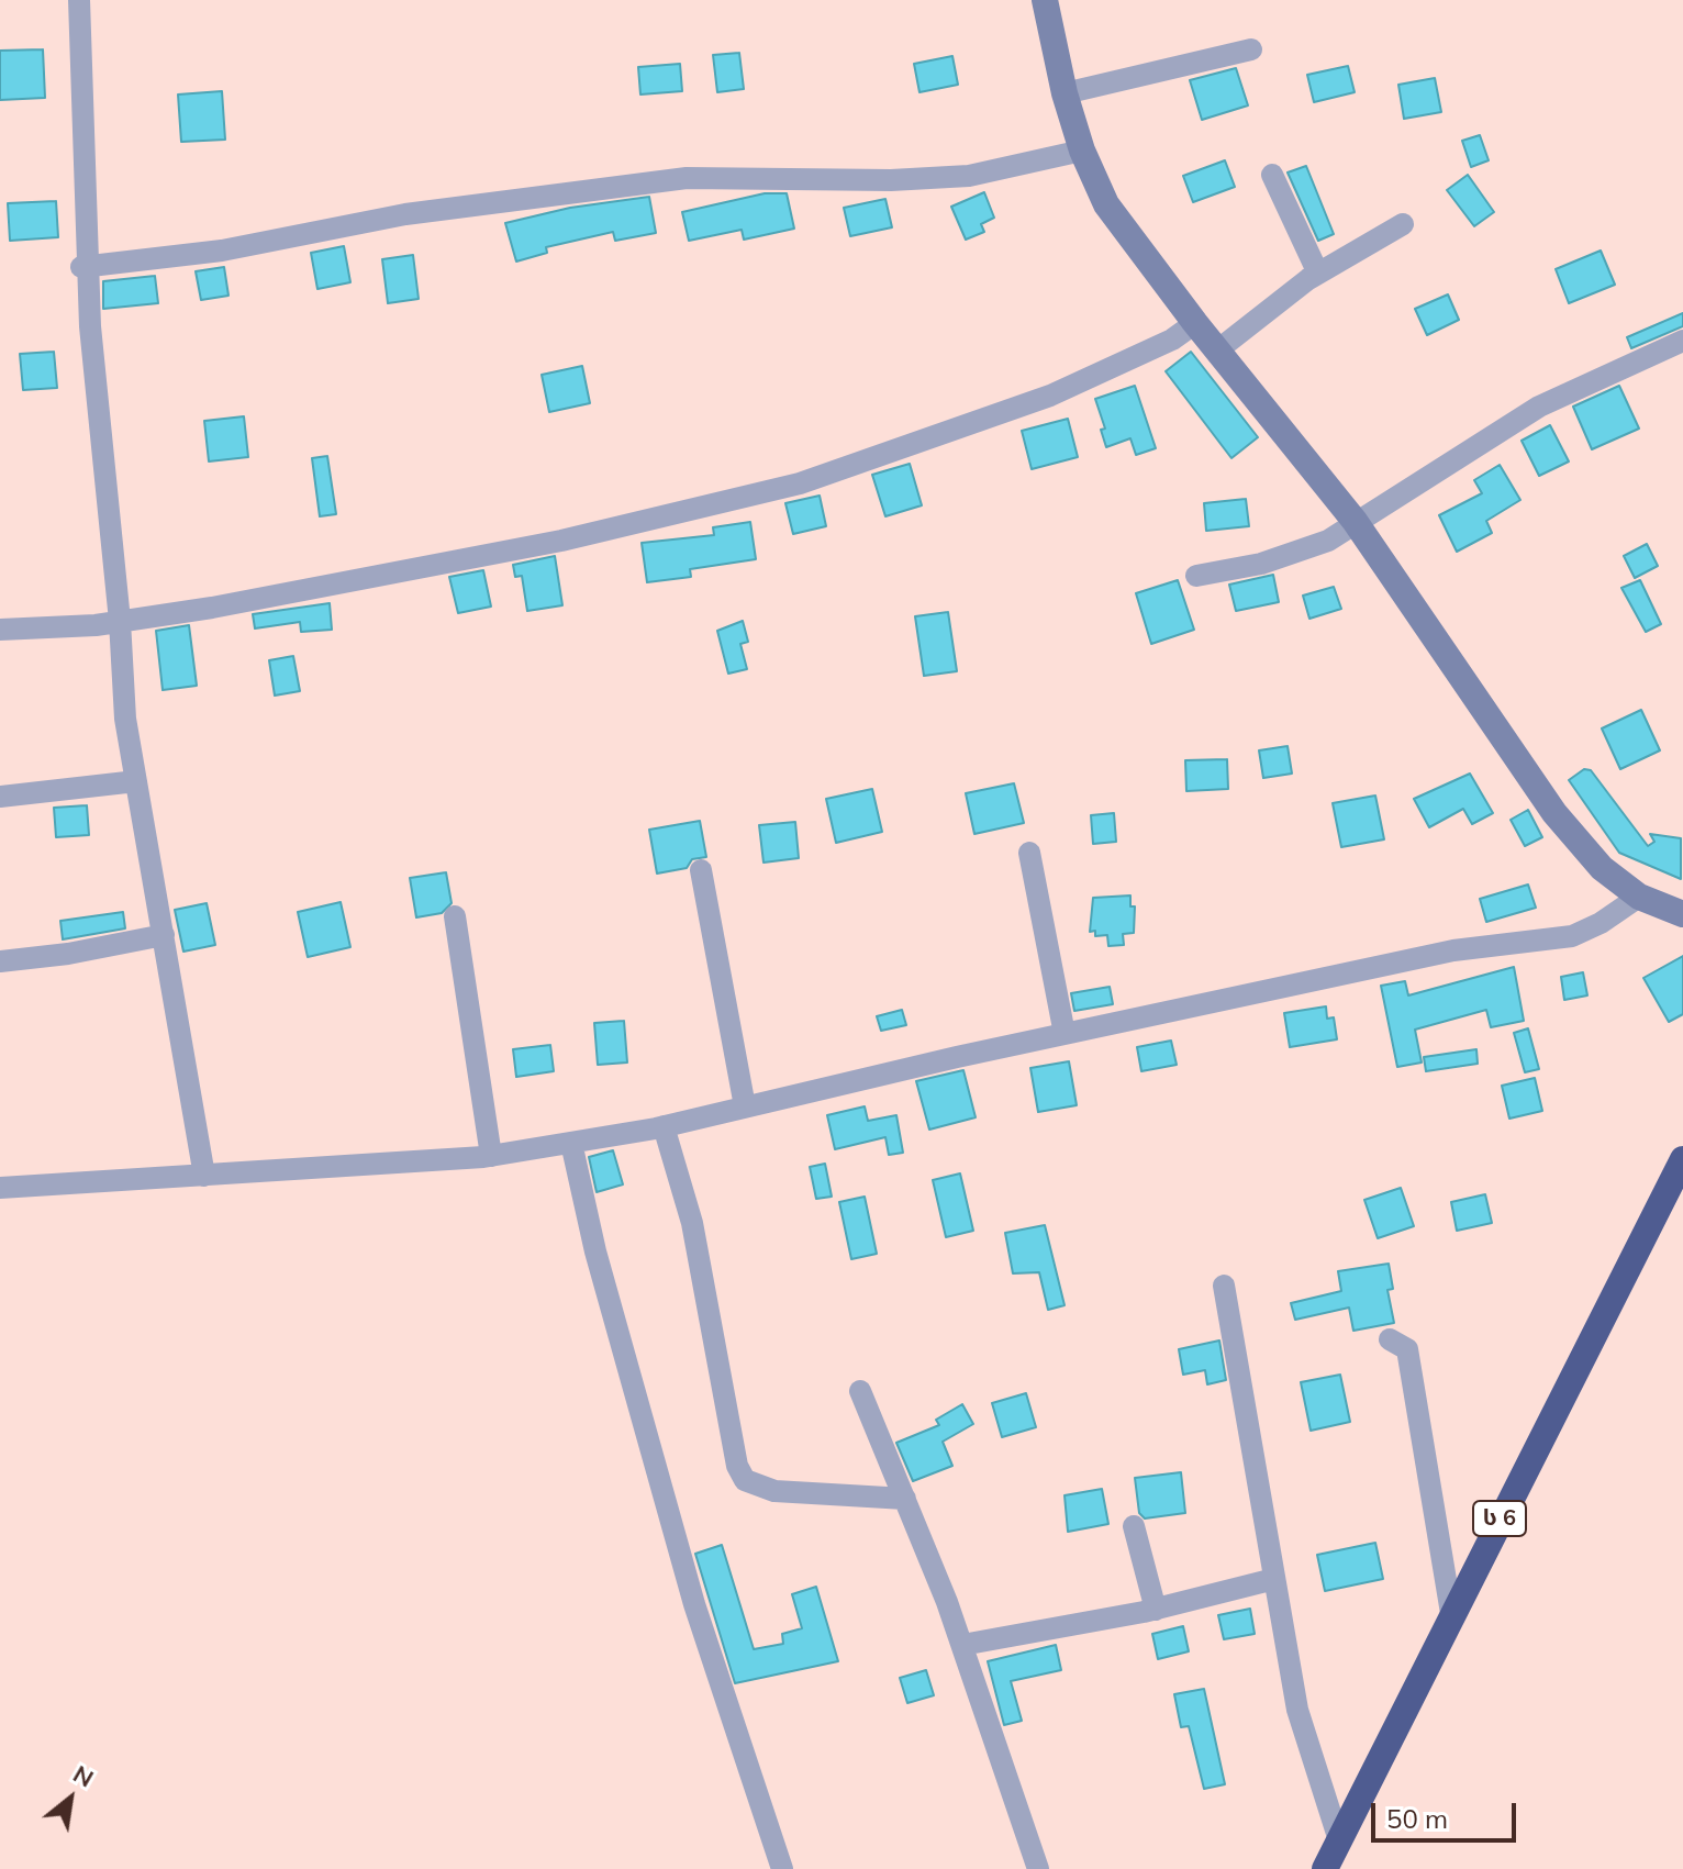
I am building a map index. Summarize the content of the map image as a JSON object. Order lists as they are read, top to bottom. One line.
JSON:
{"streets":{"highway":["ს 6"]},"scale_bar":"50 m","north":"top right"}
